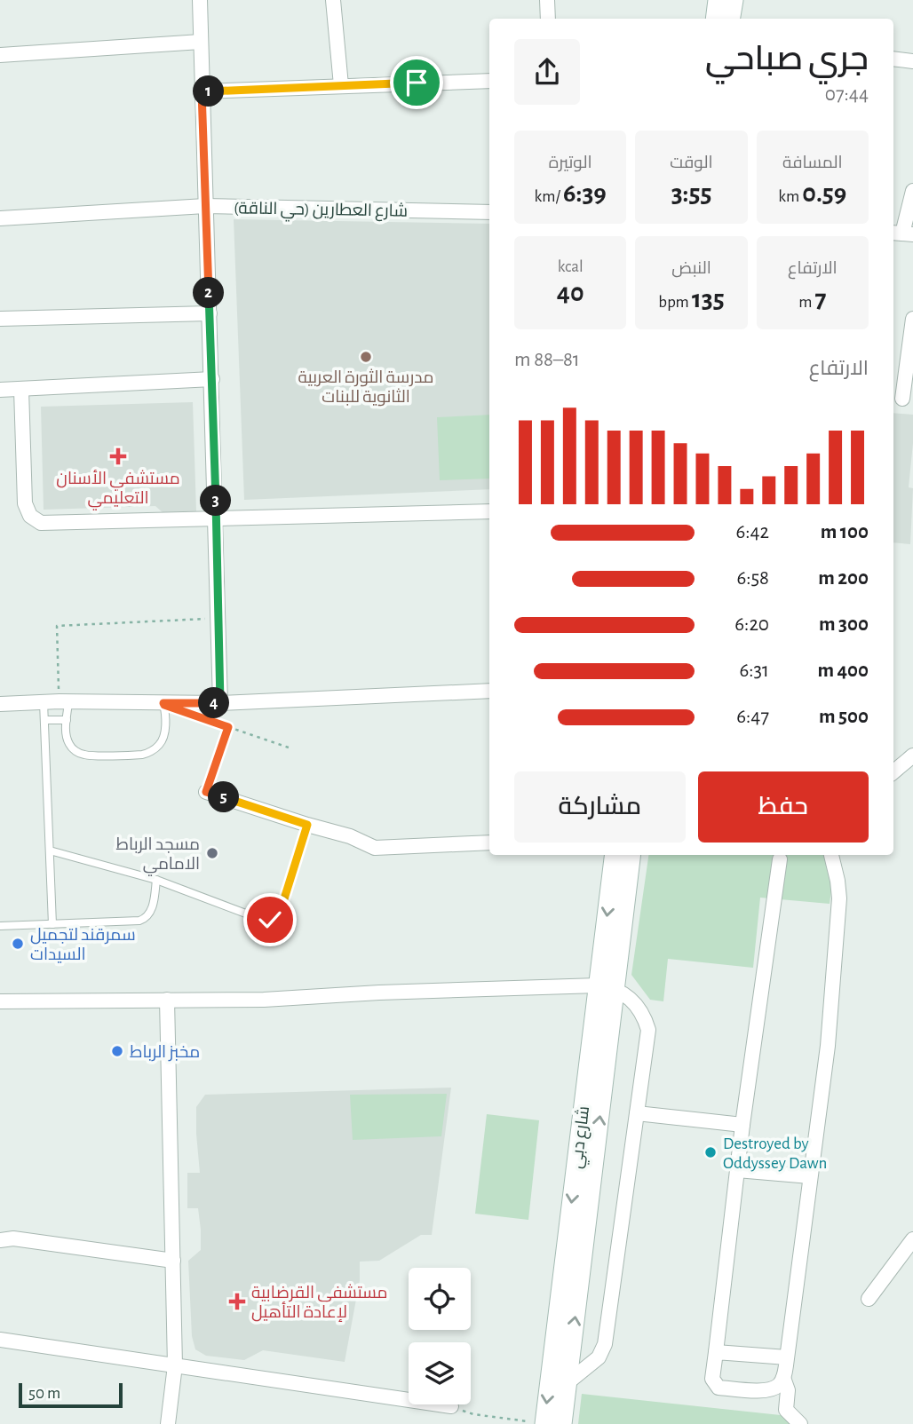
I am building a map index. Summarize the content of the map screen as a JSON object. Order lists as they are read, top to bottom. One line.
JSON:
{"streets":{"street":["شارع العطارين (حي الناقة)","شارع دبي"]},"places":{"other":["مدرسة الثورة العربية الثانوية للبنات","مسجد الرباط الامامي","سمرقند لتجميل السيدات","مخبز الرباط","Destroyed by Oddyssey Dawn"],"health":["مستشفي الأسنان التعليمي","مستشفي القرضابية لإعادة التأهيل"]},"scale_bar":"50 m","page":{"heading":["جري صباحي","07:44"],"pins":["1","2","3","4","5"],"stats":[["المسافة","0.59 km"],["الوقت","3:55"],["الوتيرة","6:39 /km"],["الارتفاع","7 m"],["النبض","135 bpm"],["kcal","40"]],"chart":["الارتفاع","81–88 m"],"list":[{"name":"100 m","note":"6:42"},{"name":"200 m","note":"6:58"},{"name":"300 m","note":"6:20"},{"name":"400 m","note":"6:31"},{"name":"500 m","note":"6:47"}],"buttons":["حفظ","مشاركة"],"scale":"50 m"}}
